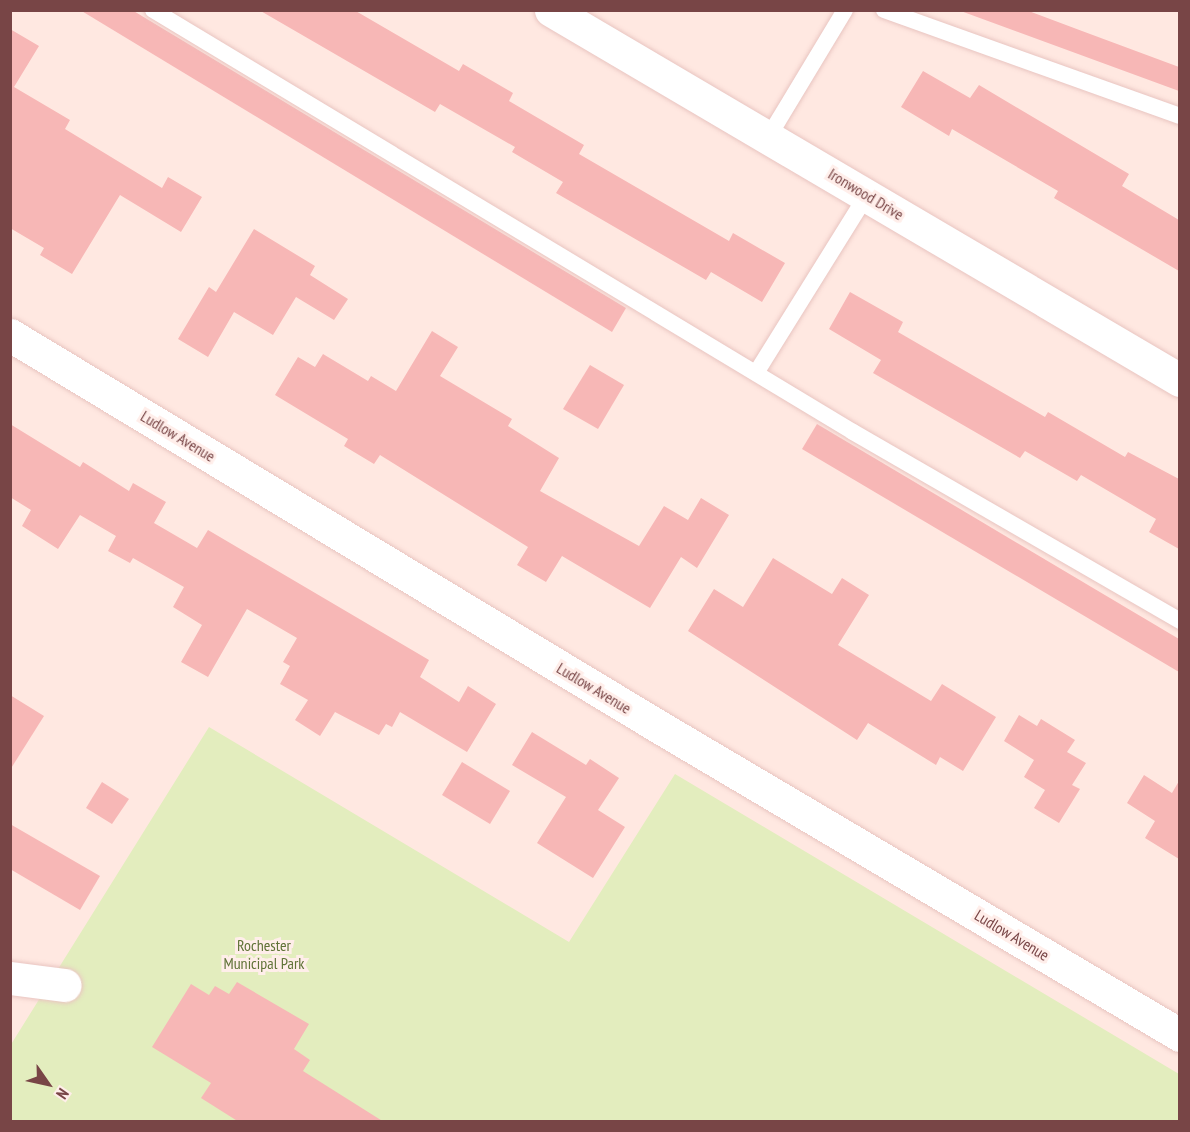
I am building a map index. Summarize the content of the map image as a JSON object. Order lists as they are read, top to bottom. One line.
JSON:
{"streets":{"street":["Ironwood Drive","Ludlow Avenue"]},"parks":["Rochester Municipal Park"],"north":"bottom right"}
